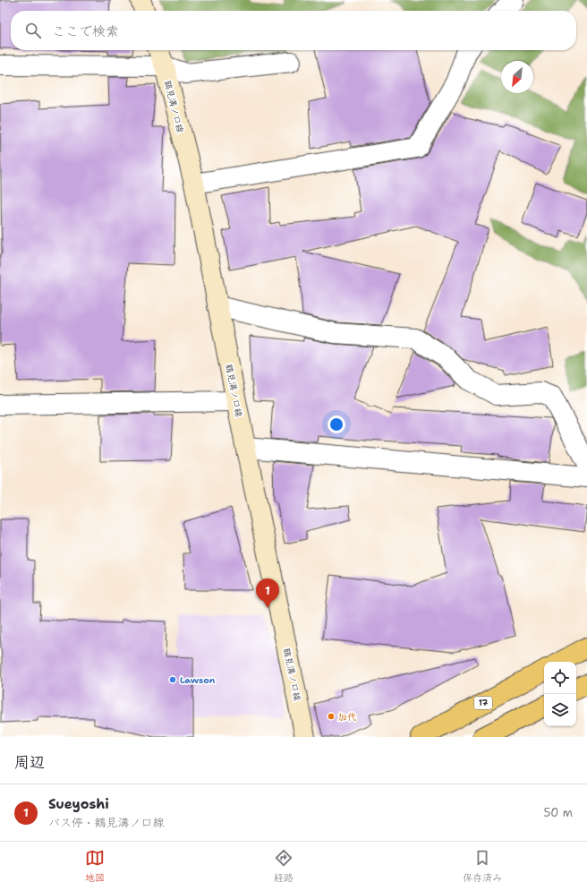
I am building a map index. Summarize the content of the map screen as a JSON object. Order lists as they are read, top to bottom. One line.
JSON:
{"streets":{"main road":["鶴見溝ノ口線","17"]},"places":["Lawson","加代"],"north":"bottom left","page":{"search":"ここで検索","pins":"1","heading":"周辺","list":[{"mark":"1","name":"Sueyoshi","note":"バス停 · 鶴見溝ノ口線","value":"50 m"}],"nav":["地図","経路","保存済み"]}}
